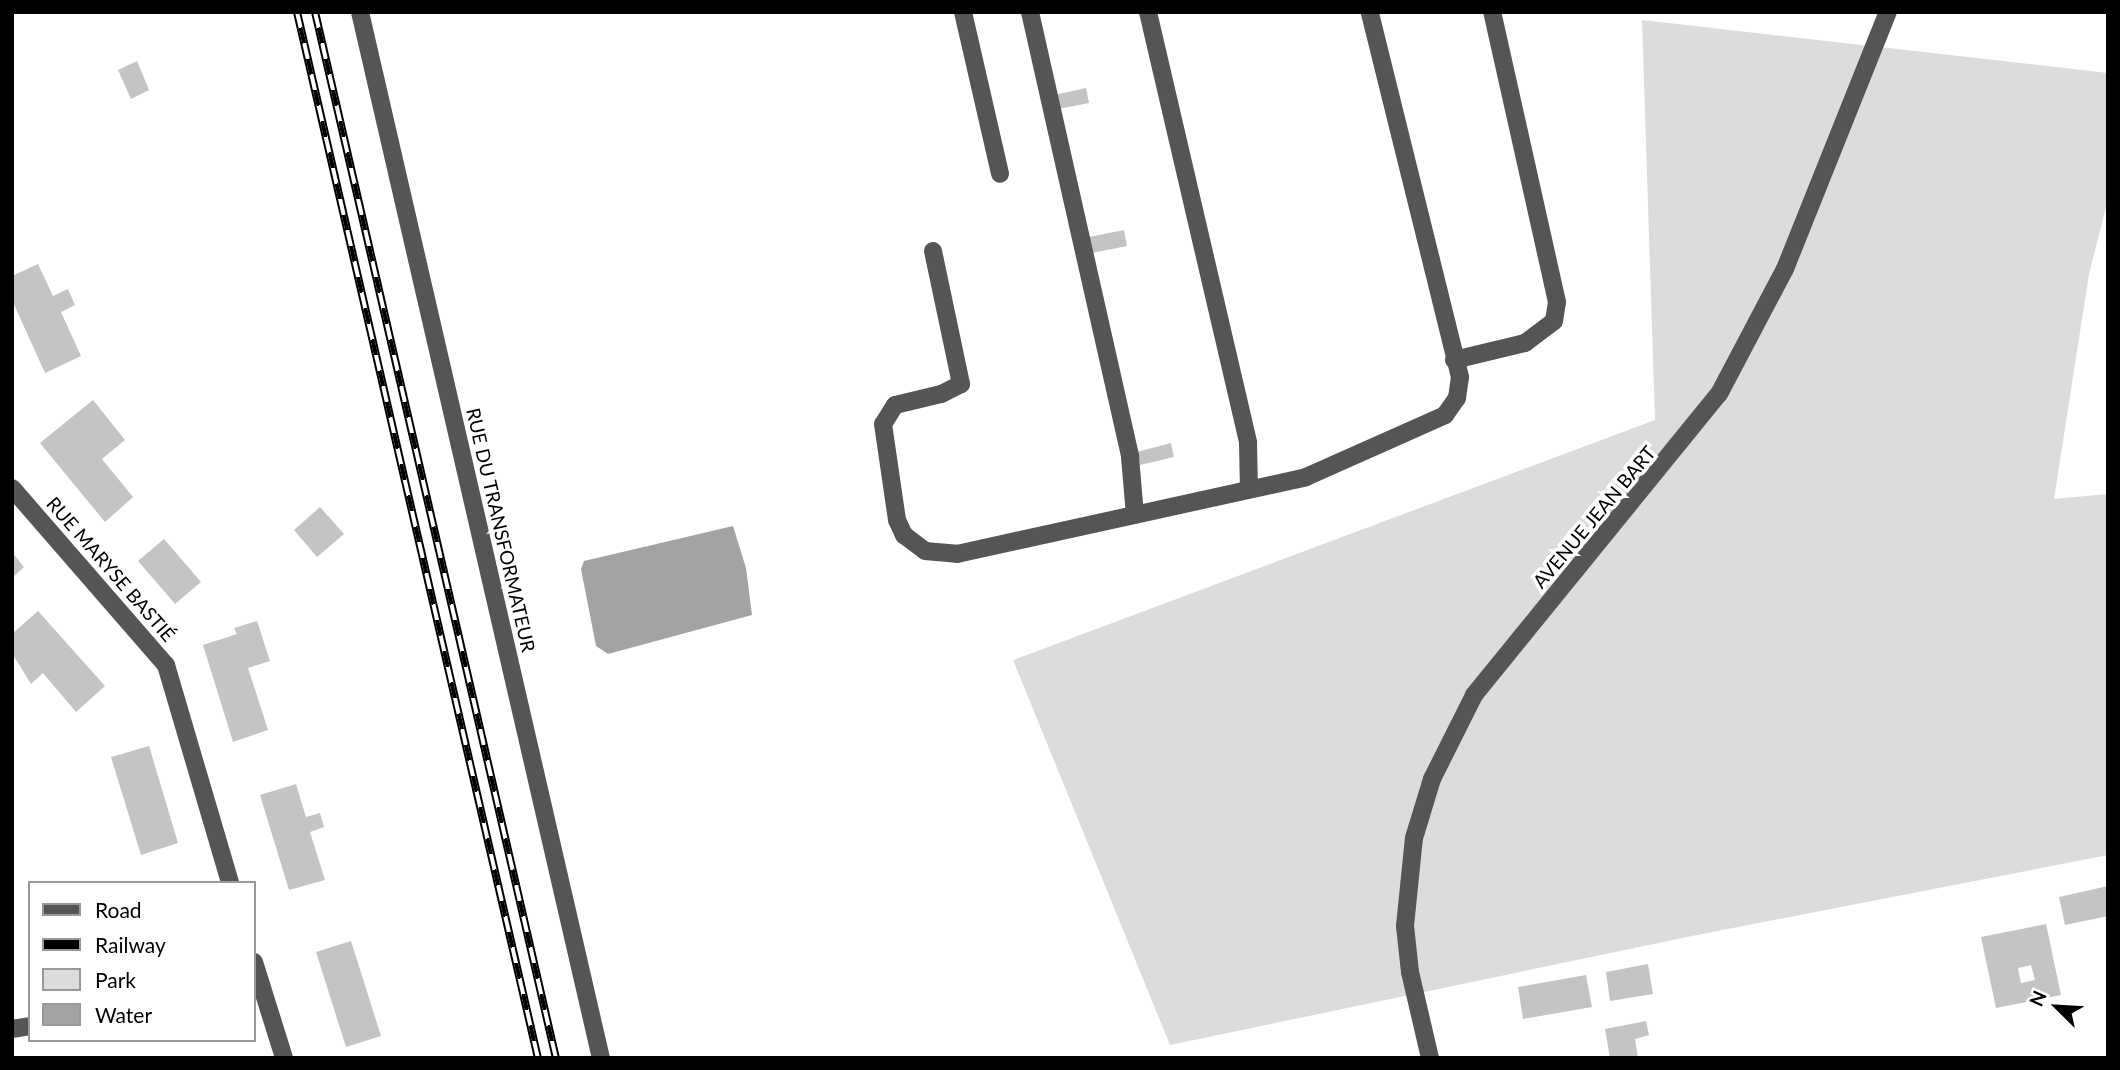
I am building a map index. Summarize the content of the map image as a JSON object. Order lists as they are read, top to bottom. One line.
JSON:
{"streets":{"street":["AVENUE JEAN BART","RUE DU TRANSFORMATEUR","RUE MARYSE BASTIÉ"]},"legend":["Road","Railway","Park","Water"],"north":"top left"}
